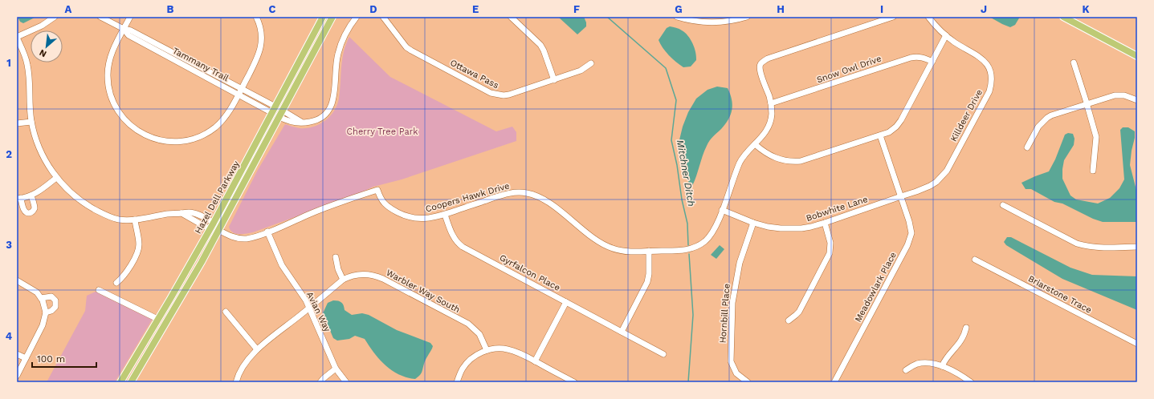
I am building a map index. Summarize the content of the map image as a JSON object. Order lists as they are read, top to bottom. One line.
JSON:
{"streets":{"main road":["Hazel Dell Parkway"],"street":["Tammany Trail","Snow Owl Drive","Ottawa Pass","Killdeer Drive","Coopers Hawk Drive","Bobwhite Lane","Gyrfalcon Place","Meadowlark Place","Warbler Way South","Briarstone Trace","Avian Way","Hornbill Place"]},"crossings":[["Tammany Trail","Hazel Dell Parkway"],["Snow Owl Drive","Coopers Hawk Drive"],["Killdeer Drive","Bobwhite Lane"],["Killdeer Drive","Meadowlark Place"],["Coopers Hawk Drive","Bobwhite Lane"],["Coopers Hawk Drive","Gyrfalcon Place"],["Coopers Hawk Drive","Avian Way"],["Bobwhite Lane","Meadowlark Place"],["Bobwhite Lane","Hornbill Place"],["Warbler Way South","Avian Way"]],"water":["Mitchner Ditch"],"parks":["Cherry Tree Park"],"scale_bar":"100 m","north":"bottom left","grid":{"columns":["A","B","C","D","E","F","G","H","I","J","K"],"rows":["1","2","3","4"]}}
